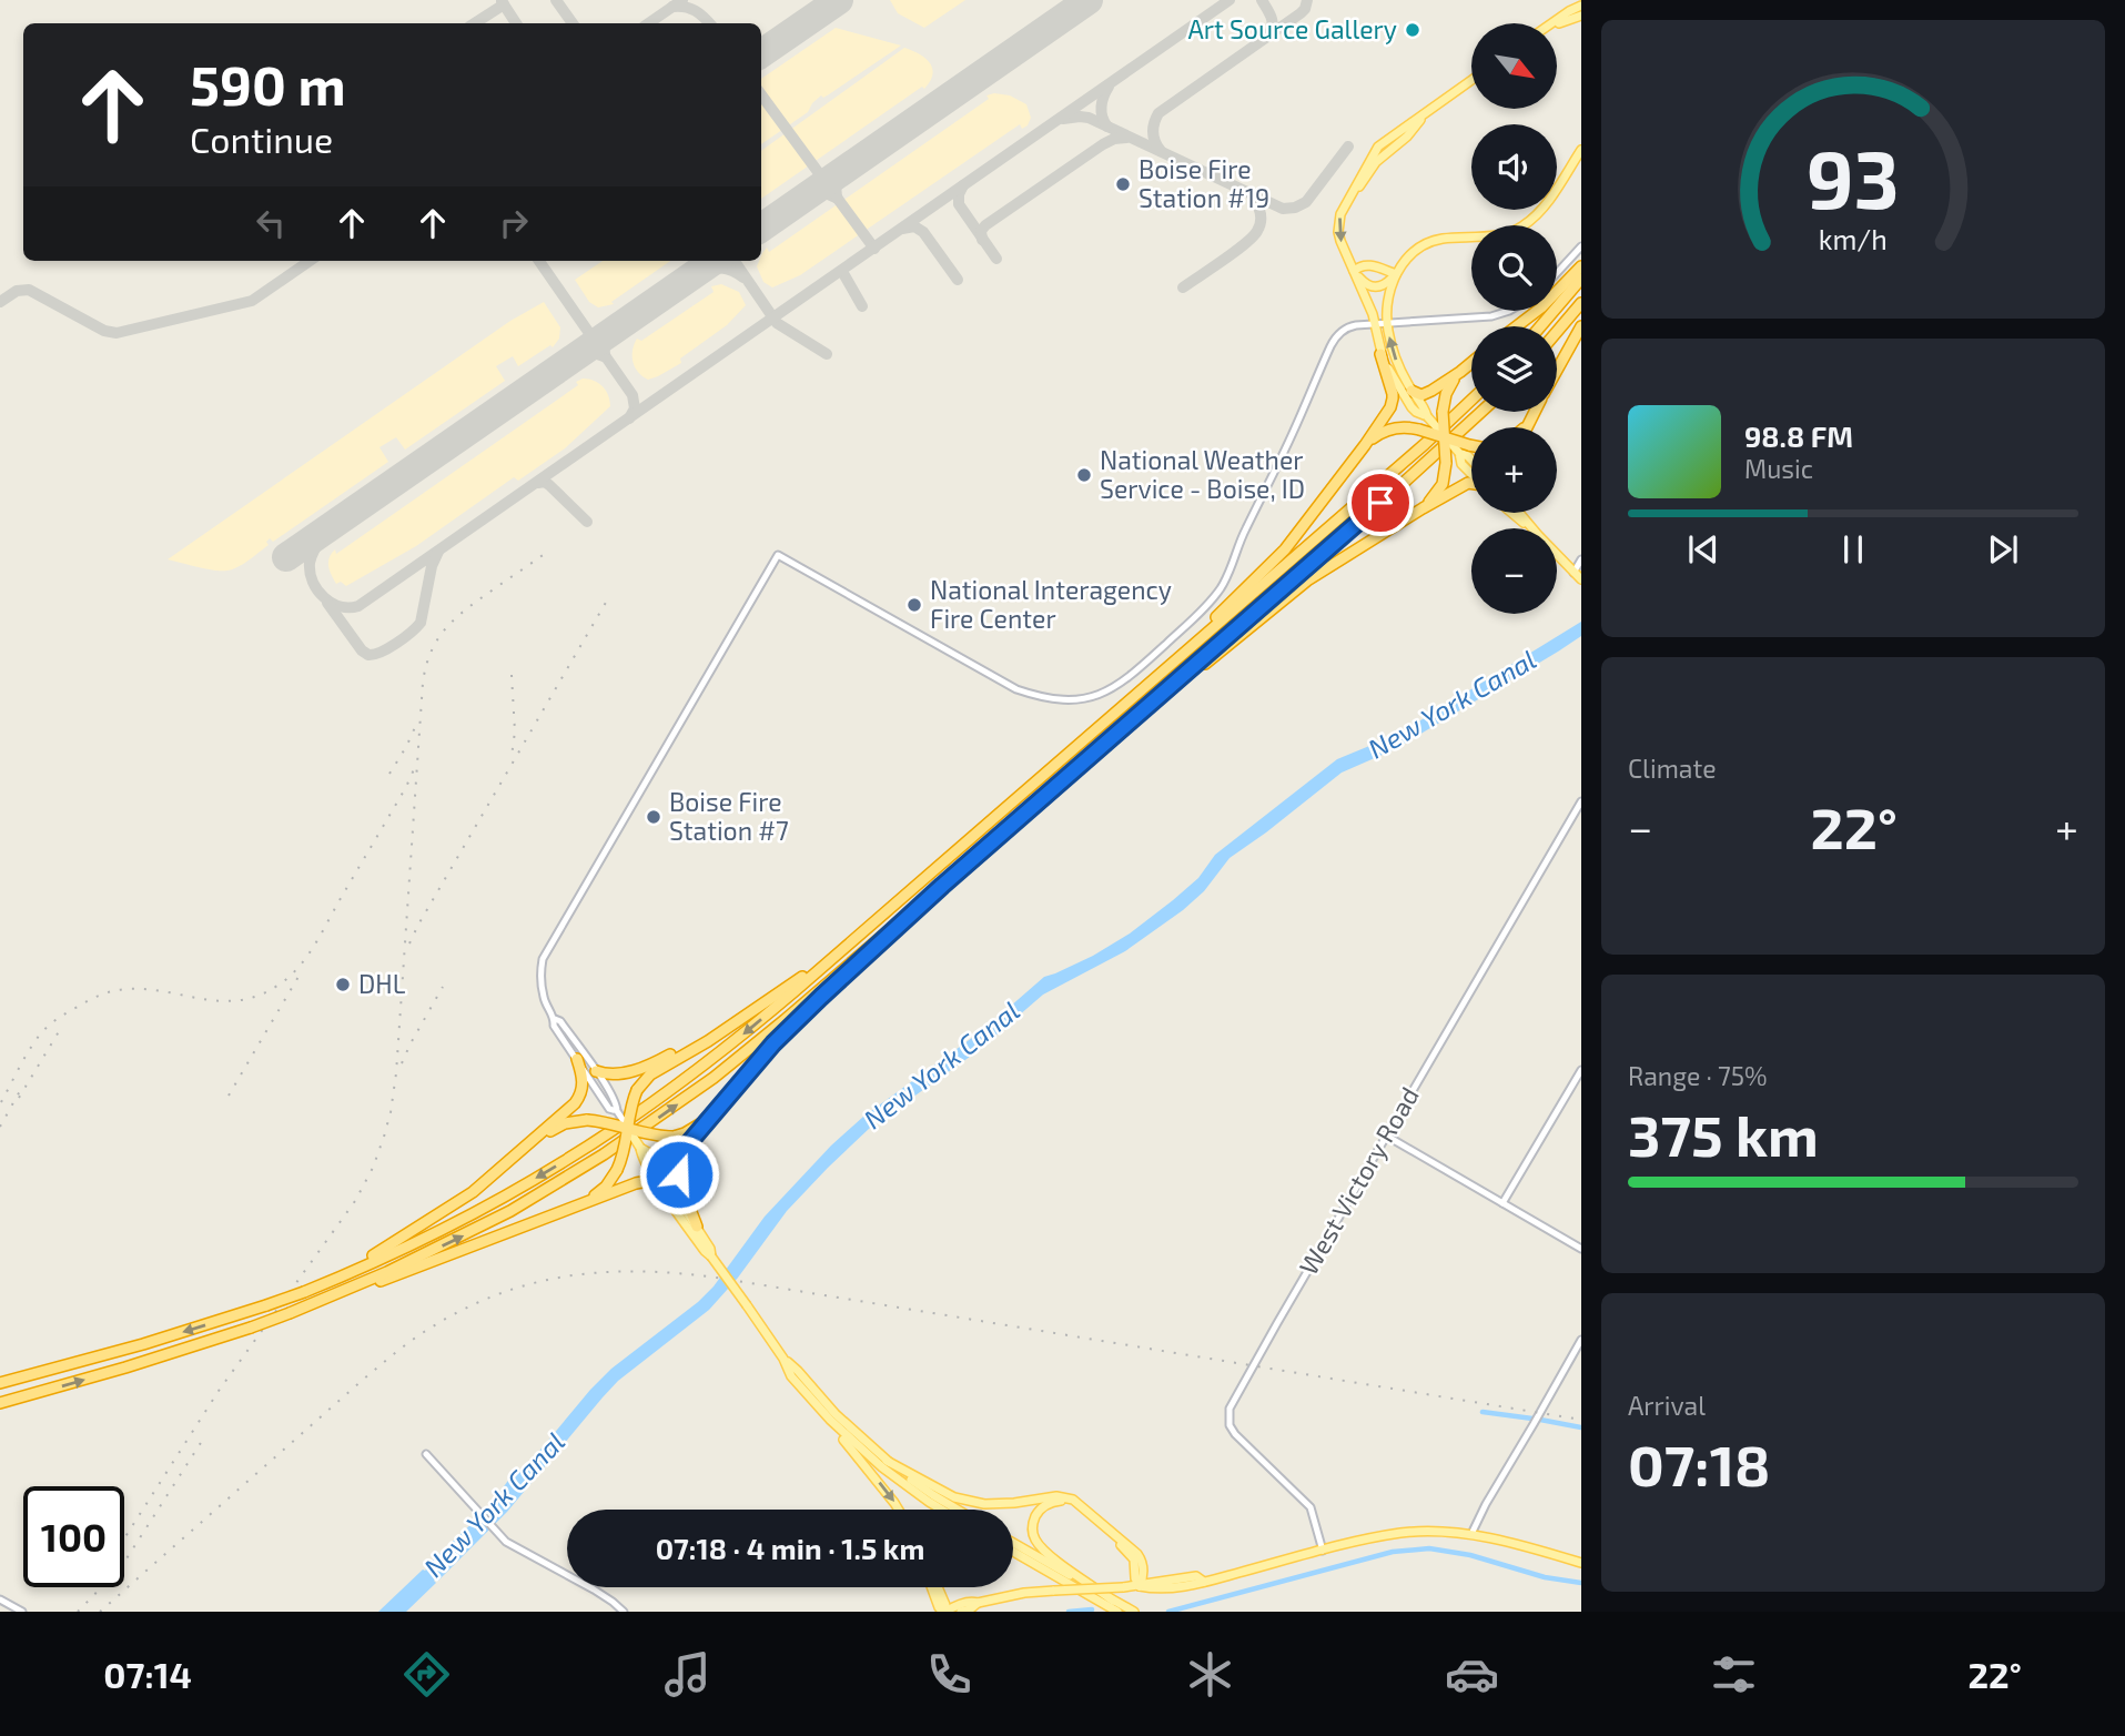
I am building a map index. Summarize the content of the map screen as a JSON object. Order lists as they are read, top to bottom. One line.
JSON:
{"streets":{"street":["West Victory Road"]},"water":["New York Canal"],"places":["Art Source Gallery","Boise Fire Station #19","National Weather Service - Boise, ID","National Interagency Fire Center","Boise Fire Station #7","DHL"],"north":"bottom right","page":{"map_buttons":["+","−"],"turn":["590 m","Continue"],"song":["98.8 FM","Music"],"tile":["Climate",["Range · 75%","375 km"],["Arrival","07:18"]],"heat":["−","22°","+"],"limit":"100","trip":"07:18 · 4 min · 1.5 km","tabs":["07:14","22°"],"gauge":["93","km/h"]}}
